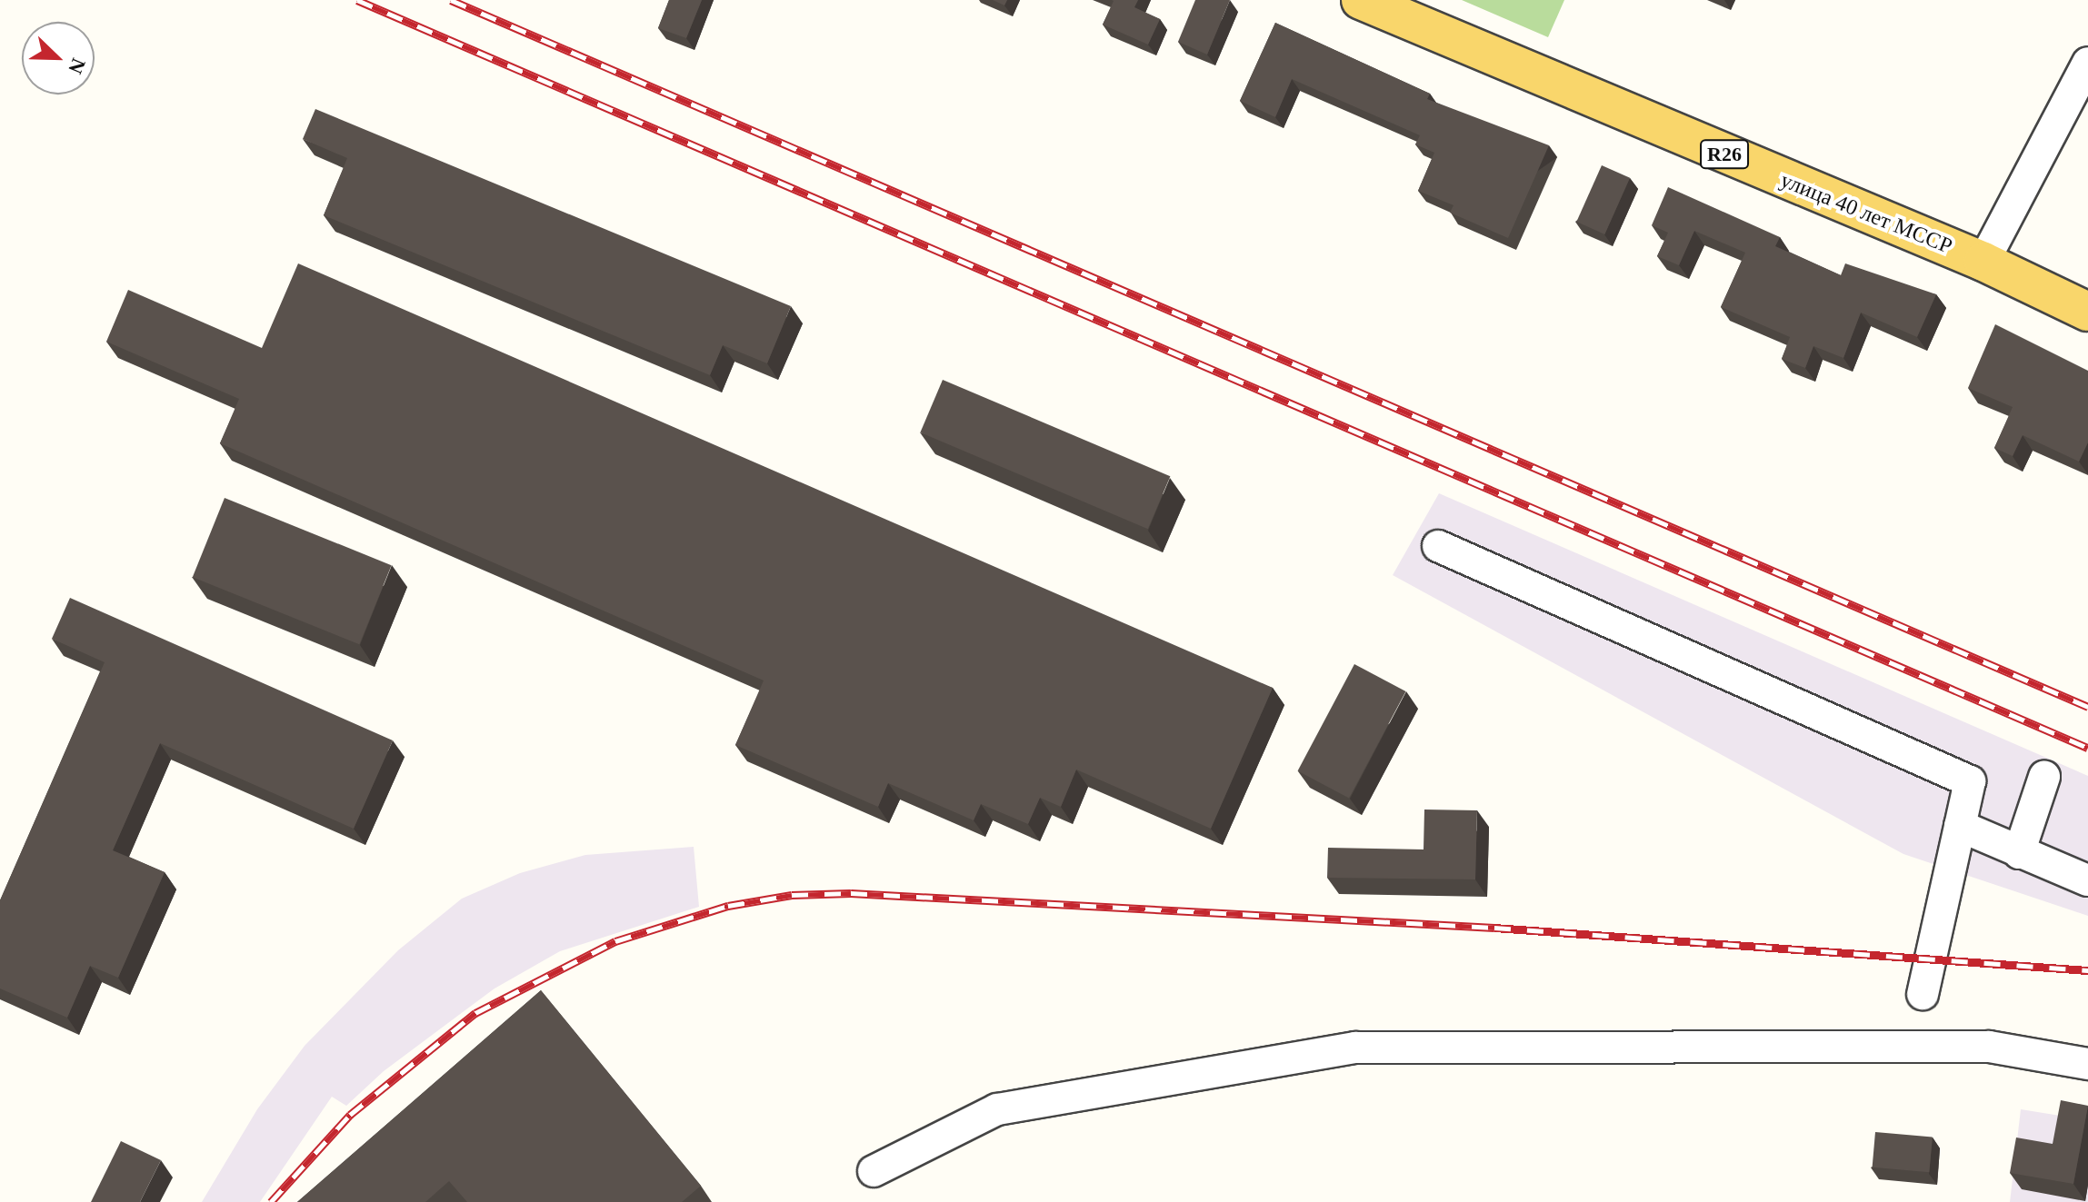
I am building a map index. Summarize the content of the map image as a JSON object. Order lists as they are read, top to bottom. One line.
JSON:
{"streets":{"main road":["R26","улица 40 лет МССР"]},"north":"bottom right"}
